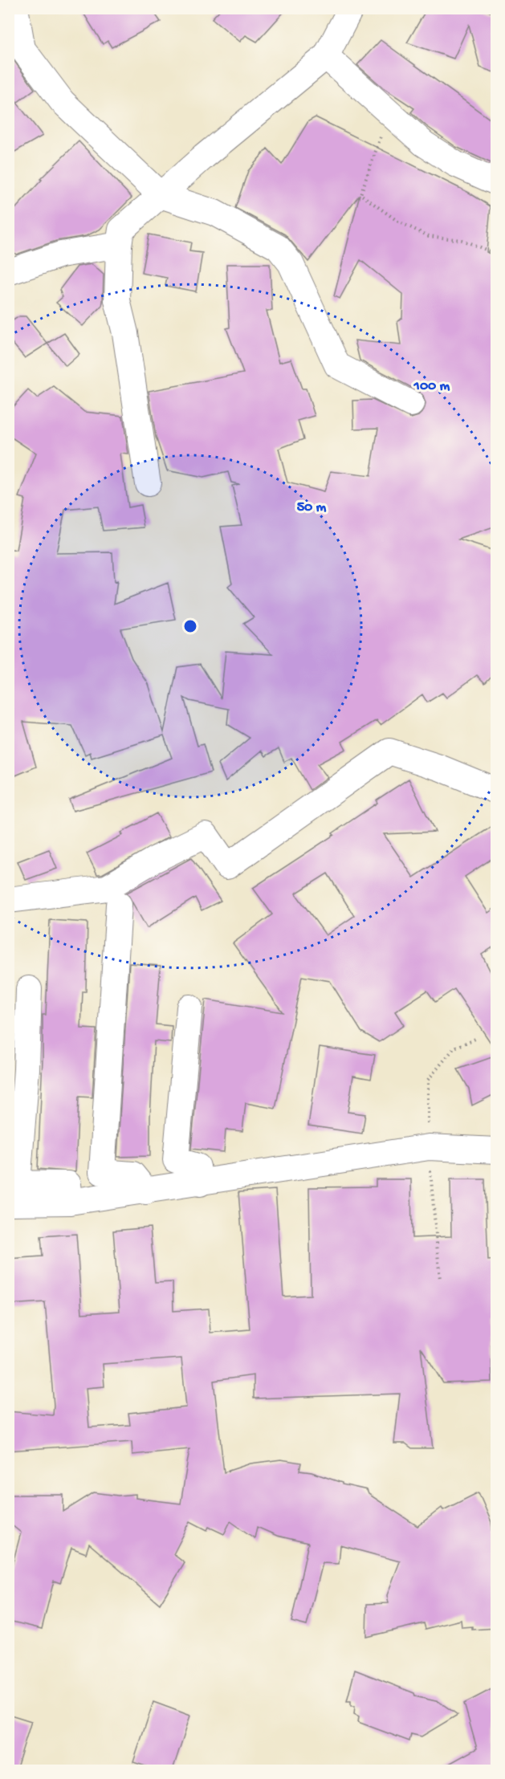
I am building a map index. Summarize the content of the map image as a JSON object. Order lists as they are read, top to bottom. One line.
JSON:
{"rings":["100 m","50 m"]}
